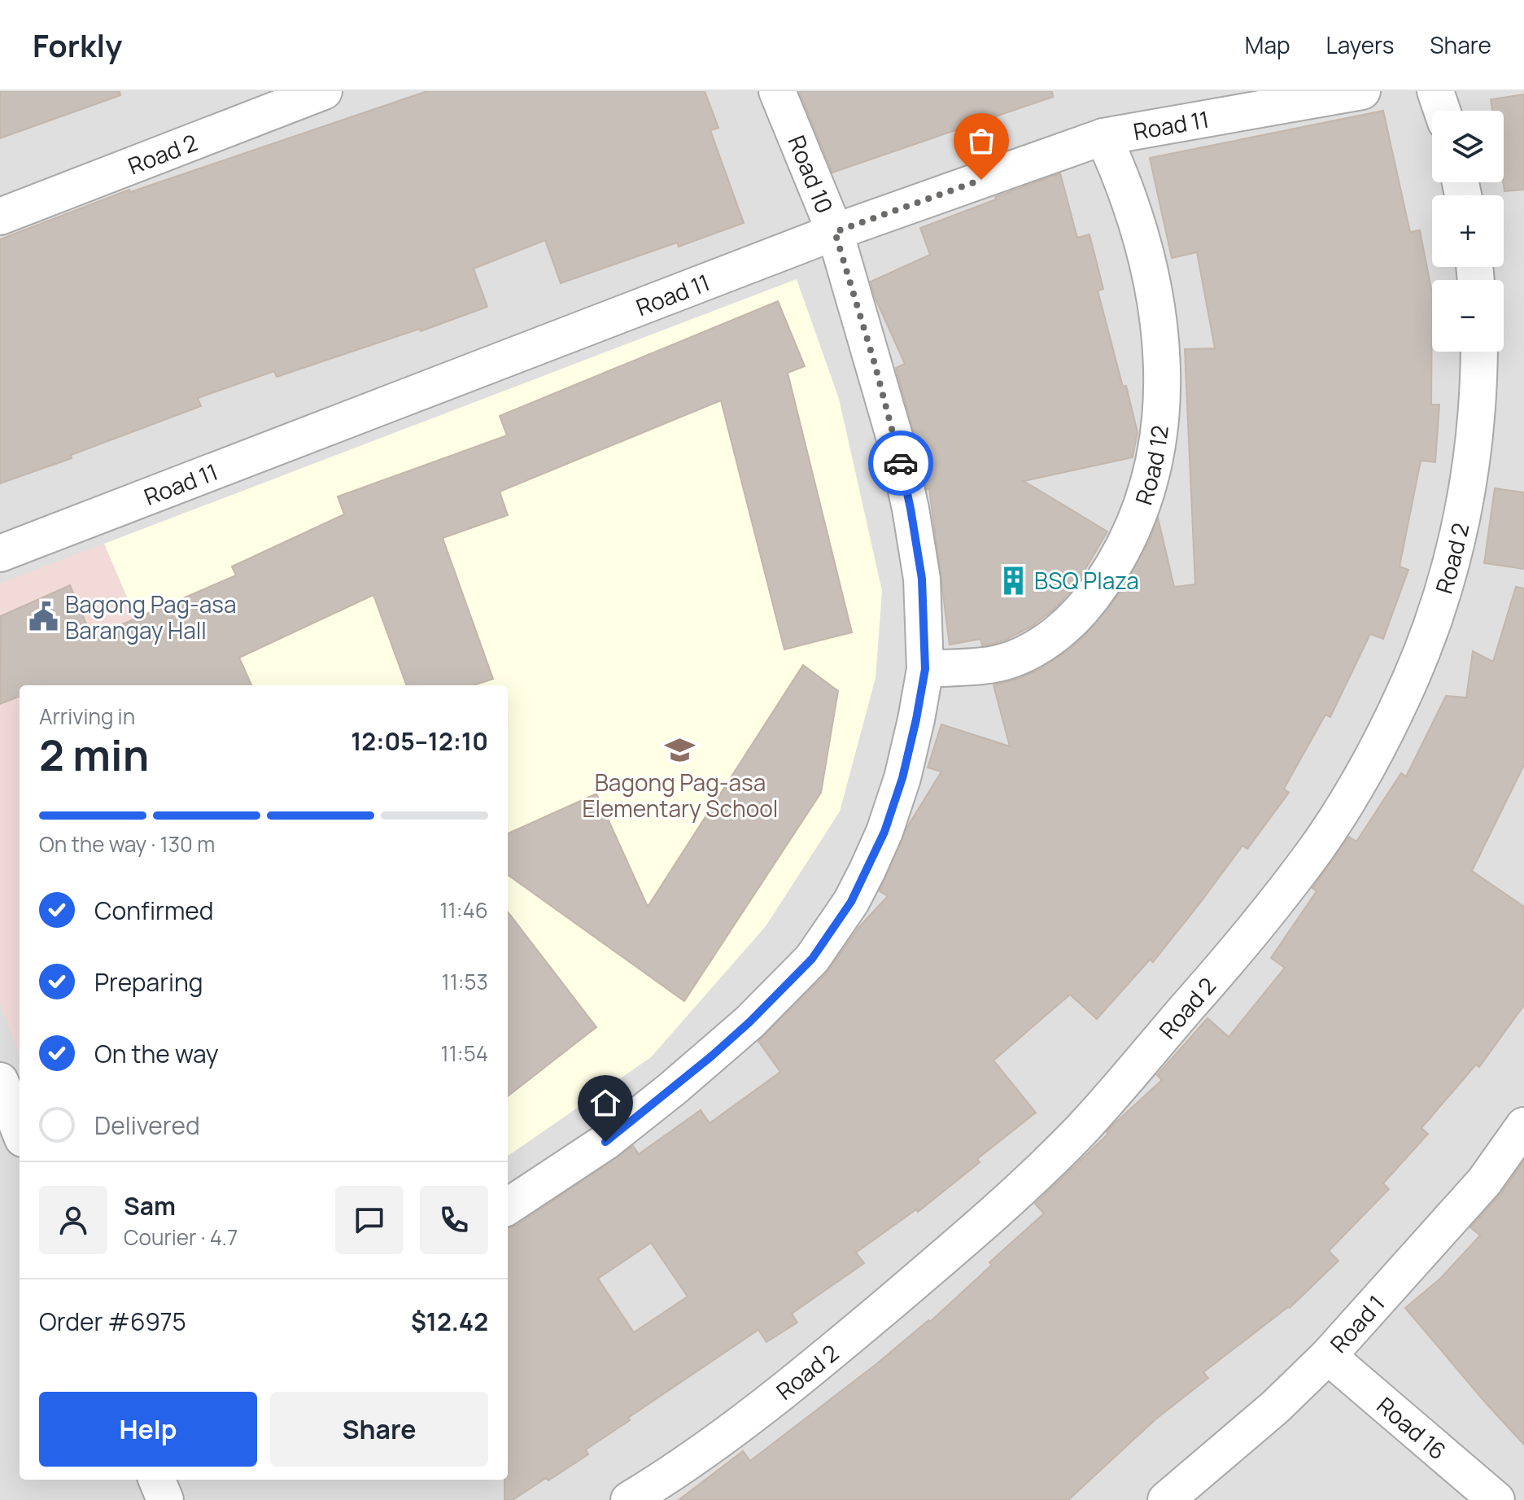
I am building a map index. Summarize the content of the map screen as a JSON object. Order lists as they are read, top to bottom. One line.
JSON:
{"streets":{"street":["Road 11","Road 2","Road 10","Road 12","Road 1","Road 16"]},"crossings":[["Road 11","Road 10"],["Road 11","Road 12"],["Road 10","Road 12"],["Road 1","Road 16"]],"places":{"building":["BSQ Plaza"],"public building":["Bagong Pag-asa Barangay Hall"],"school or university":["Bagong Pag-asa Elementary School"]},"page":{"header":"Forkly","nav":["Map","Layers","Share"],"map_buttons":["+","−"],"heading":["2 min","Arriving in","12:05–12:10"],"panel":["Sam","Courier · 4.7","Order #6975","$12.42"],"bar":"On the way · 130 m","list":[["Confirmed","11:46"],["Preparing","11:53"],["On the way","11:54"],"Delivered"],"buttons":["Help","Share"]}}
